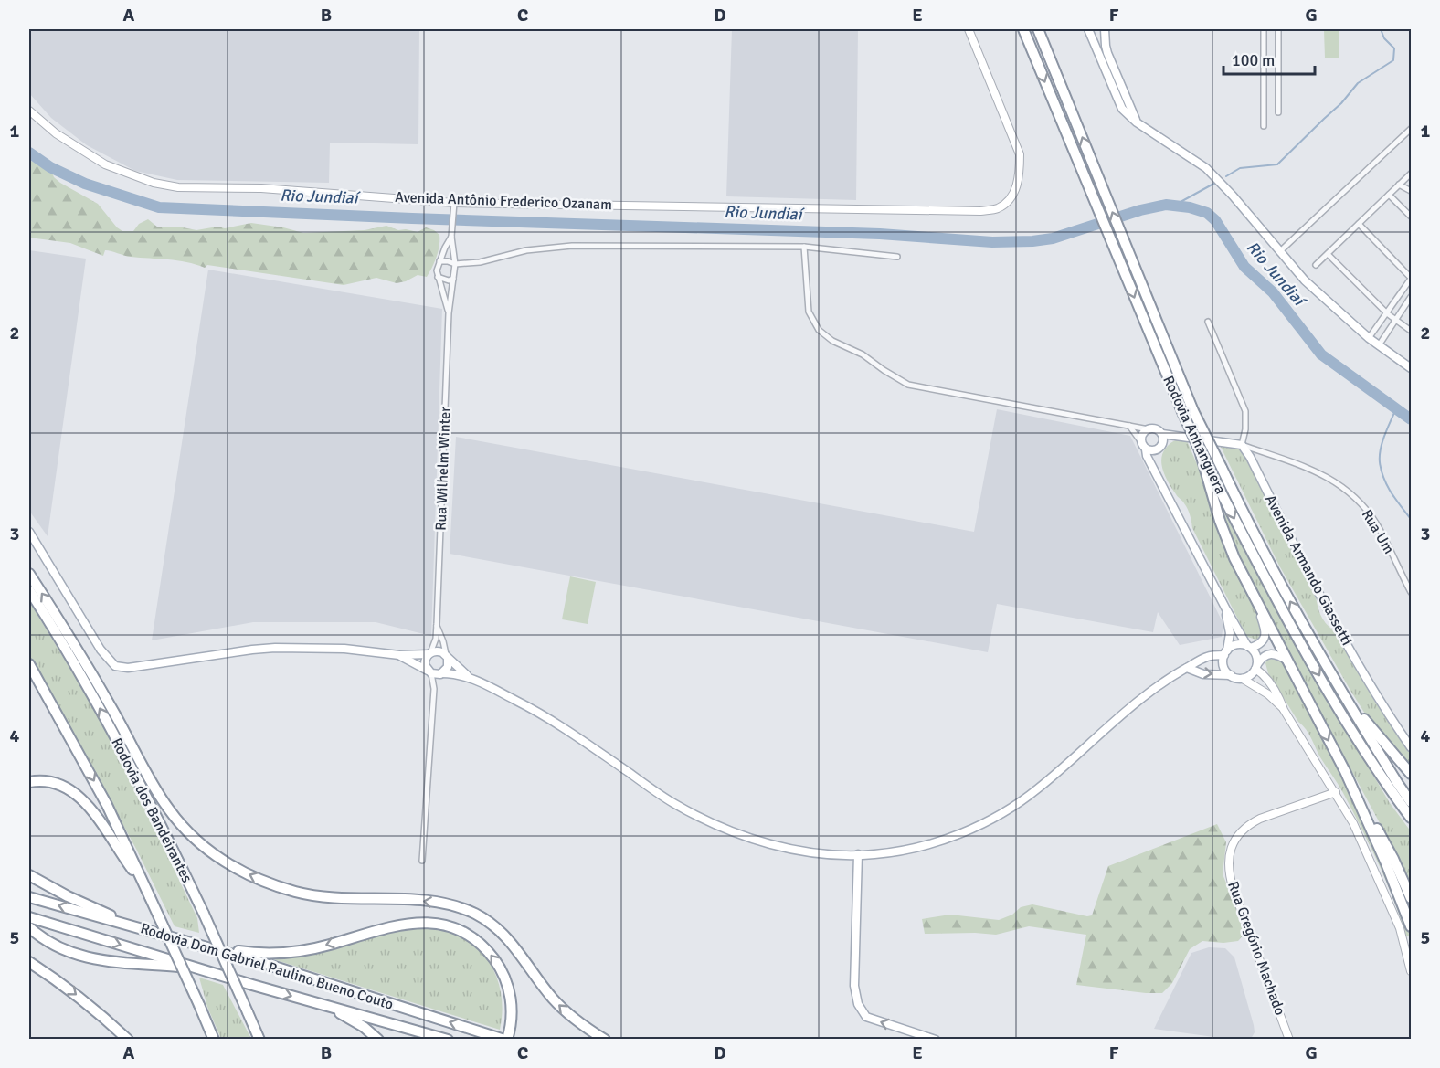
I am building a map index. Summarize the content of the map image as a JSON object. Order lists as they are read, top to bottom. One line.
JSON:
{"streets":{"highway":["Rodovia Anhanguera","Rodovia dos Bandeirantes","Rodovia Dom Gabriel Paulino Bueno Couto"],"main road":["Avenida Armando Giassetti"],"street":["Avenida Antônio Frederico Ozanam","Rua Wilhelm Winter","Rua Um","Rua Gregório Machado"]},"crossings":[["Rua Um","Avenida Armando Giassetti"]],"water":["Rio Jundiaí"],"scale_bar":"100 m","grid":{"columns":["A","B","C","D","E","F","G"],"rows":["1","2","3","4","5"]}}
